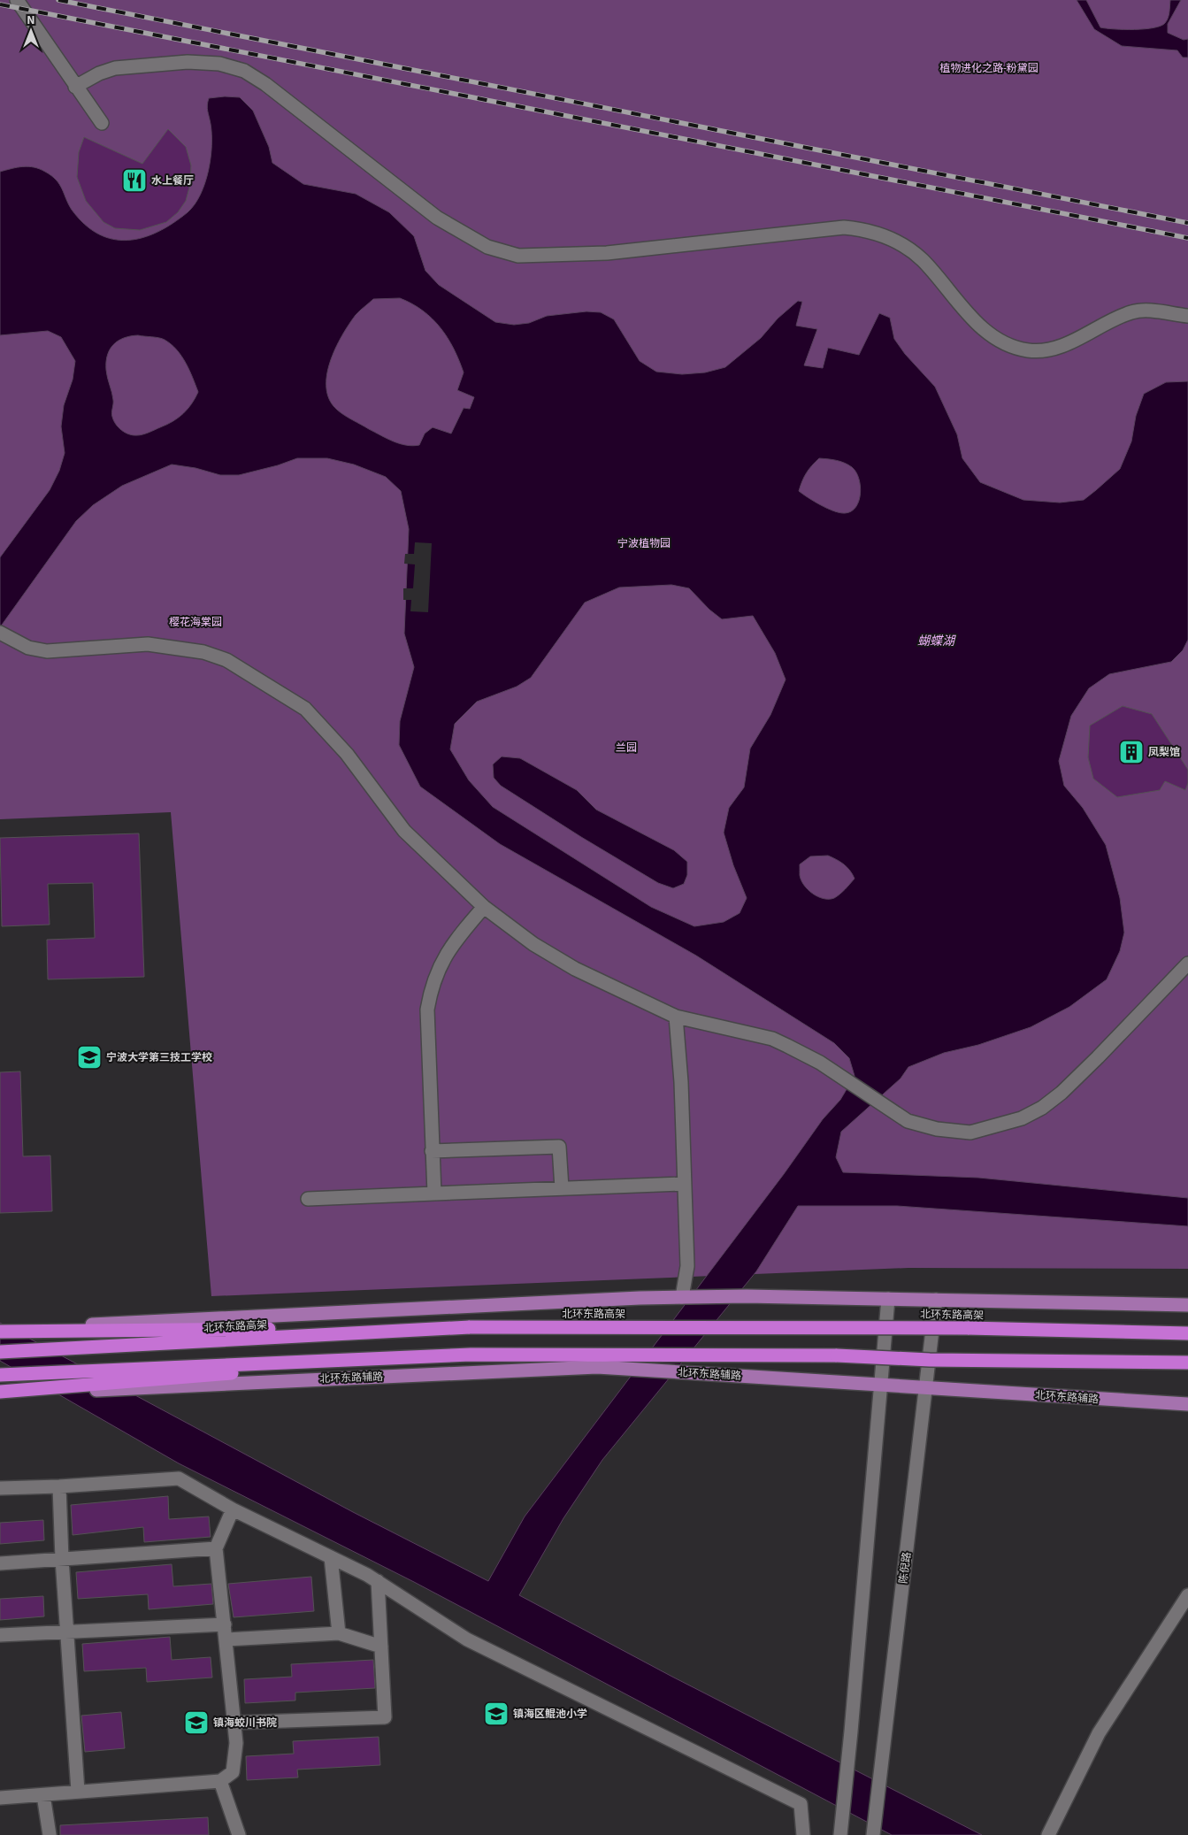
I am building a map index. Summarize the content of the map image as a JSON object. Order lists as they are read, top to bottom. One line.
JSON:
{"streets":{"highway":["北环东路高架"],"main road":["北环东路辅路"],"street":["陈倪路"]},"crossings":[["北环东路辅路","陈倪路"]],"water":["蝴蝶湖"],"parks":["植物进化之路-粉黛园","宁波植物园","樱花海棠园","兰园"],"places":{"restaurant":["水上餐厅"],"building":["凤梨馆"],"school or university":["宁波大学第三技工学校","镇海区鲲池小学","镇海蛟川书院"]},"north":"top"}
